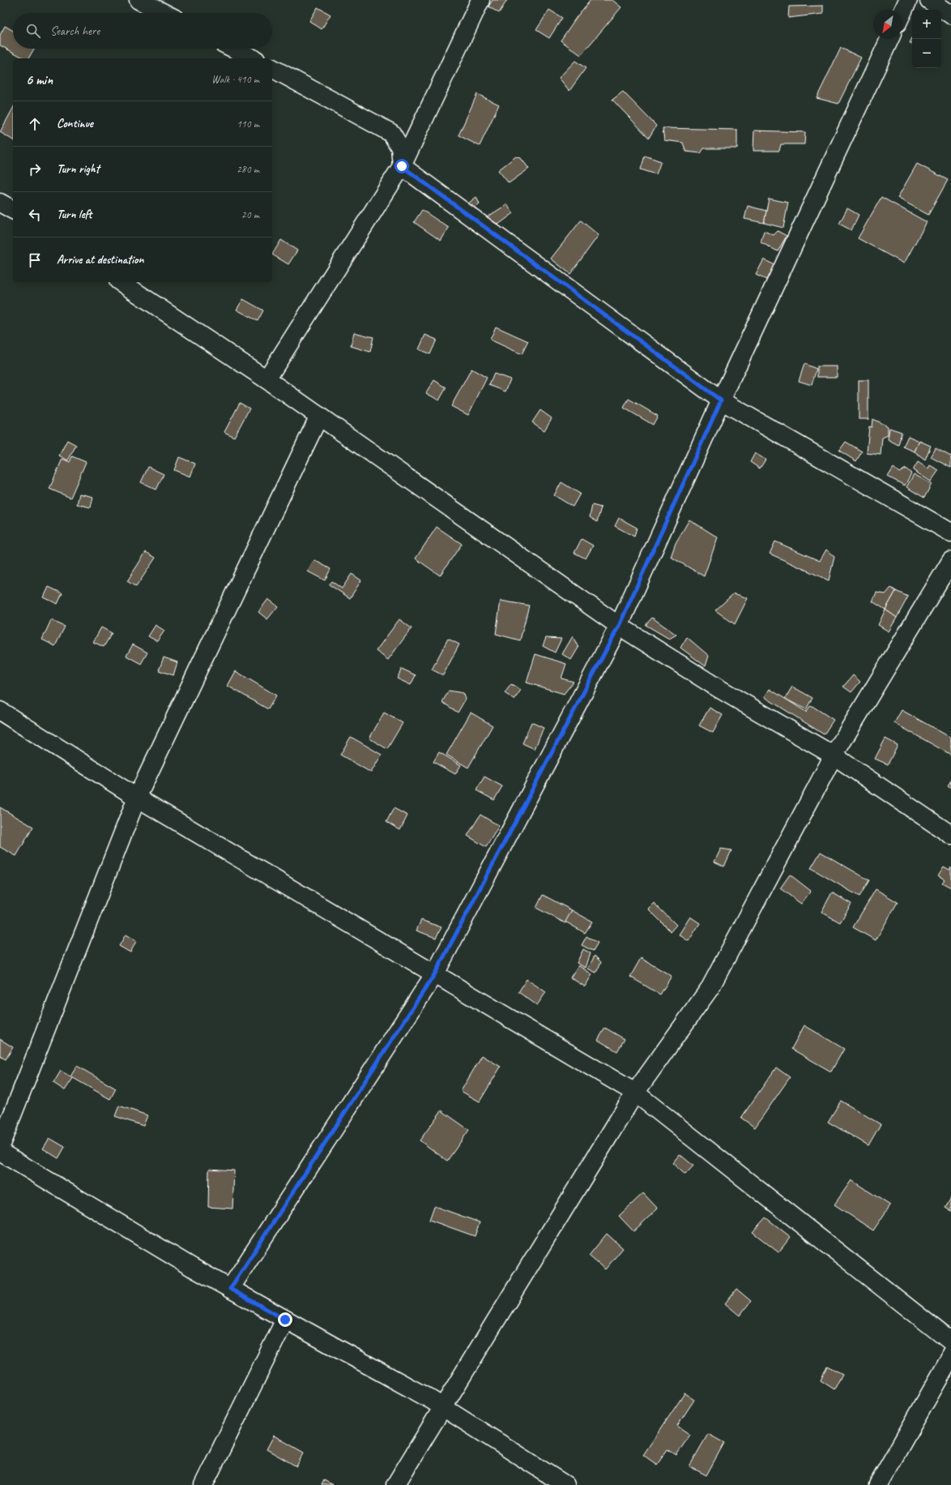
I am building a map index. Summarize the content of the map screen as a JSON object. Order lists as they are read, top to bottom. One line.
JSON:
{"north":"bottom left","page":{"map_buttons":["+","−"],"search":"Search here","heading":["6 min","Walk · 410 m"],"list":[["Continue","110 m"],["Turn right","280 m"],["Turn left","20 m"],"Arrive at destination"]}}
